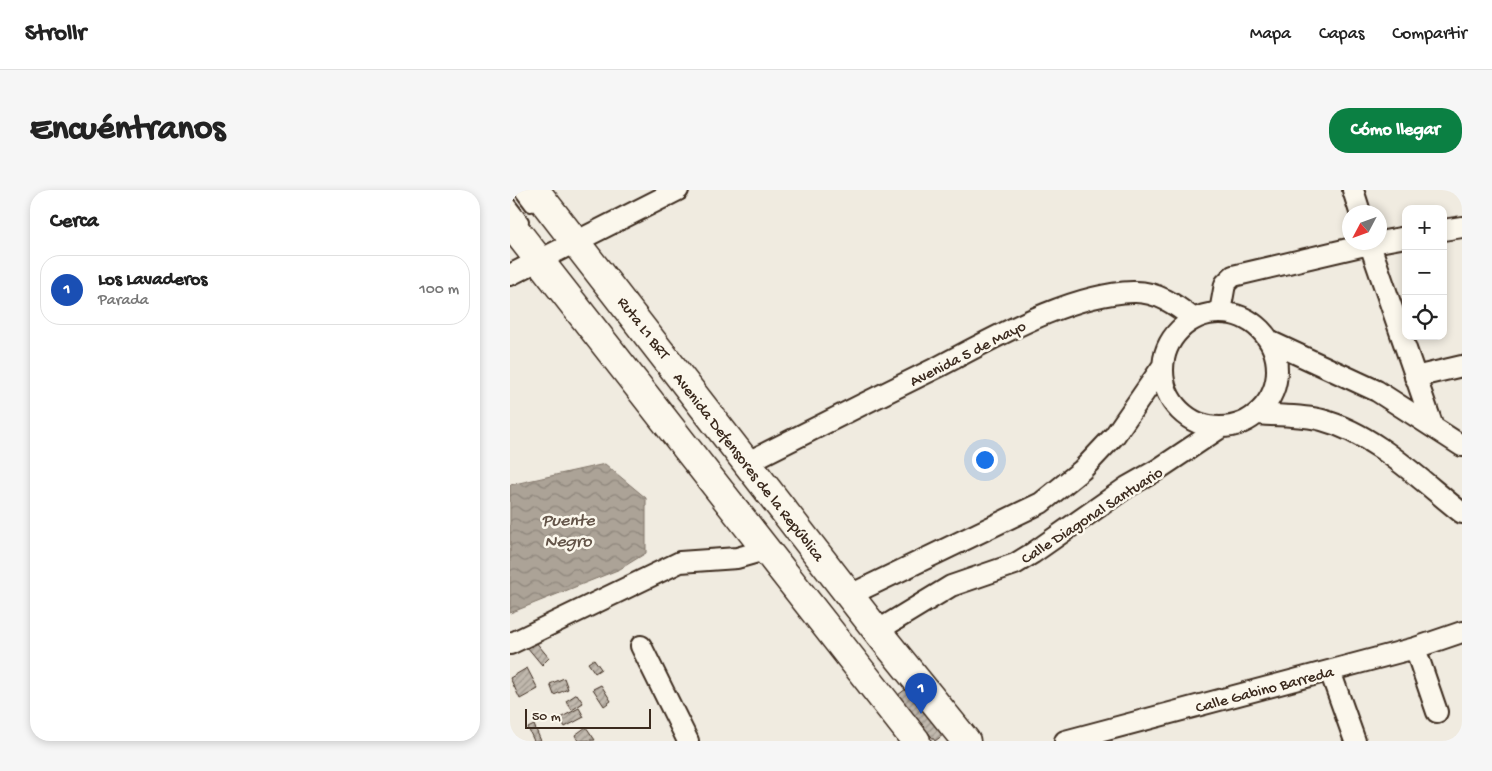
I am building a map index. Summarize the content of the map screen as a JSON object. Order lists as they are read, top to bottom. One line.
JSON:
{"streets":{"main road":["Avenida Defensores de la República"],"street":["Avenida 5 de Mayo","Calle Diagonal Santuario","Calle Gabino Barreda"]},"crossings":[["Avenida 5 de Mayo","Avenida Defensores de la República"],["Avenida 5 de Mayo","Calle Diagonal Santuario"],["Avenida Defensores de la República","Calle Diagonal Santuario"]],"water":["Puente Negro"],"scale_bar":"50 m","north":"bottom left","page":{"header":"Strollr","nav":["Mapa","Capas","Compartir"],"buttons":"Cómo llegar","title":"Encuéntranos","heading":"Cerca","map_buttons":["+","−"],"list":[{"mark":"1","name":"Los Lavaderos","note":"Parada","value":"100 m"}],"pins":"1","scale":"50 m"}}
